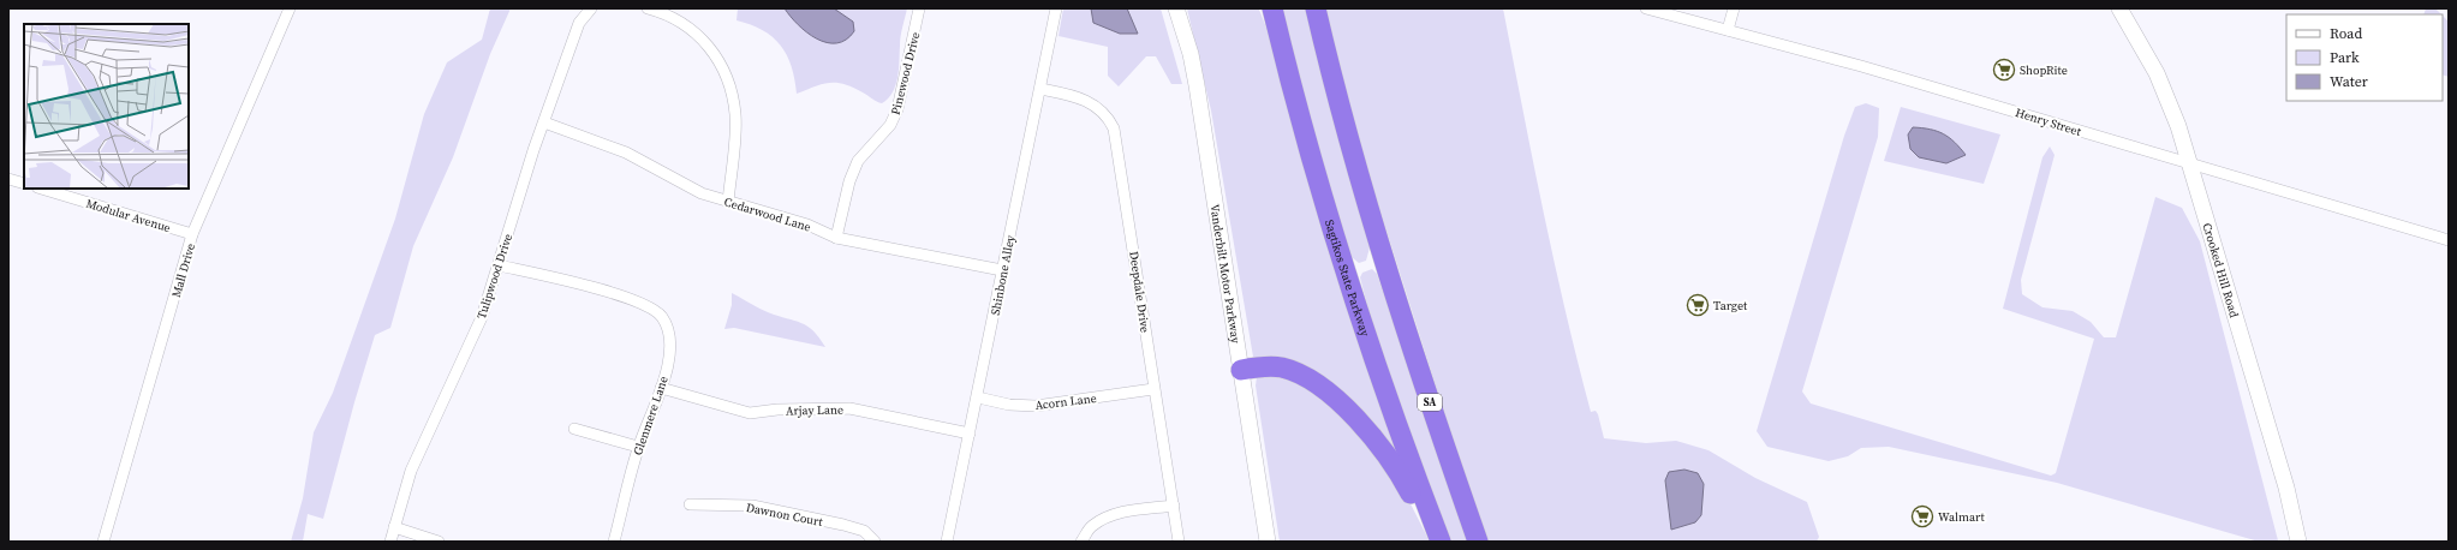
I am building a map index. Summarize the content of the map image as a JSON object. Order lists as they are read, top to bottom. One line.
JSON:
{"streets":{"highway":["Sagtikos State Parkway","SA"],"main road":["Crooked Hill Road","Vanderbilt Motor Parkway"],"street":["Pinewood Drive","Henry Street","Cedarwood Lane","Modular Avenue","Mall Drive","Shinbone Alley","Tulipwood Drive","Deepdale Drive","Acorn Lane","Arjay Lane","Glenmere Lane","Dawnon Court"]},"crossings":[["Pinewood Drive","Cedarwood Lane"],["Henry Street","Crooked Hill Road"],["Cedarwood Lane","Shinbone Alley"],["Cedarwood Lane","Tulipwood Drive"],["Modular Avenue","Mall Drive"],["Shinbone Alley","Deepdale Drive"],["Shinbone Alley","Acorn Lane"],["Shinbone Alley","Arjay Lane"],["Tulipwood Drive","Glenmere Lane"],["Deepdale Drive","Acorn Lane"],["Arjay Lane","Glenmere Lane"]],"places":{"supermarket":["ShopRite","Target","Walmart"]},"legend":["Road","Park","Water"]}
